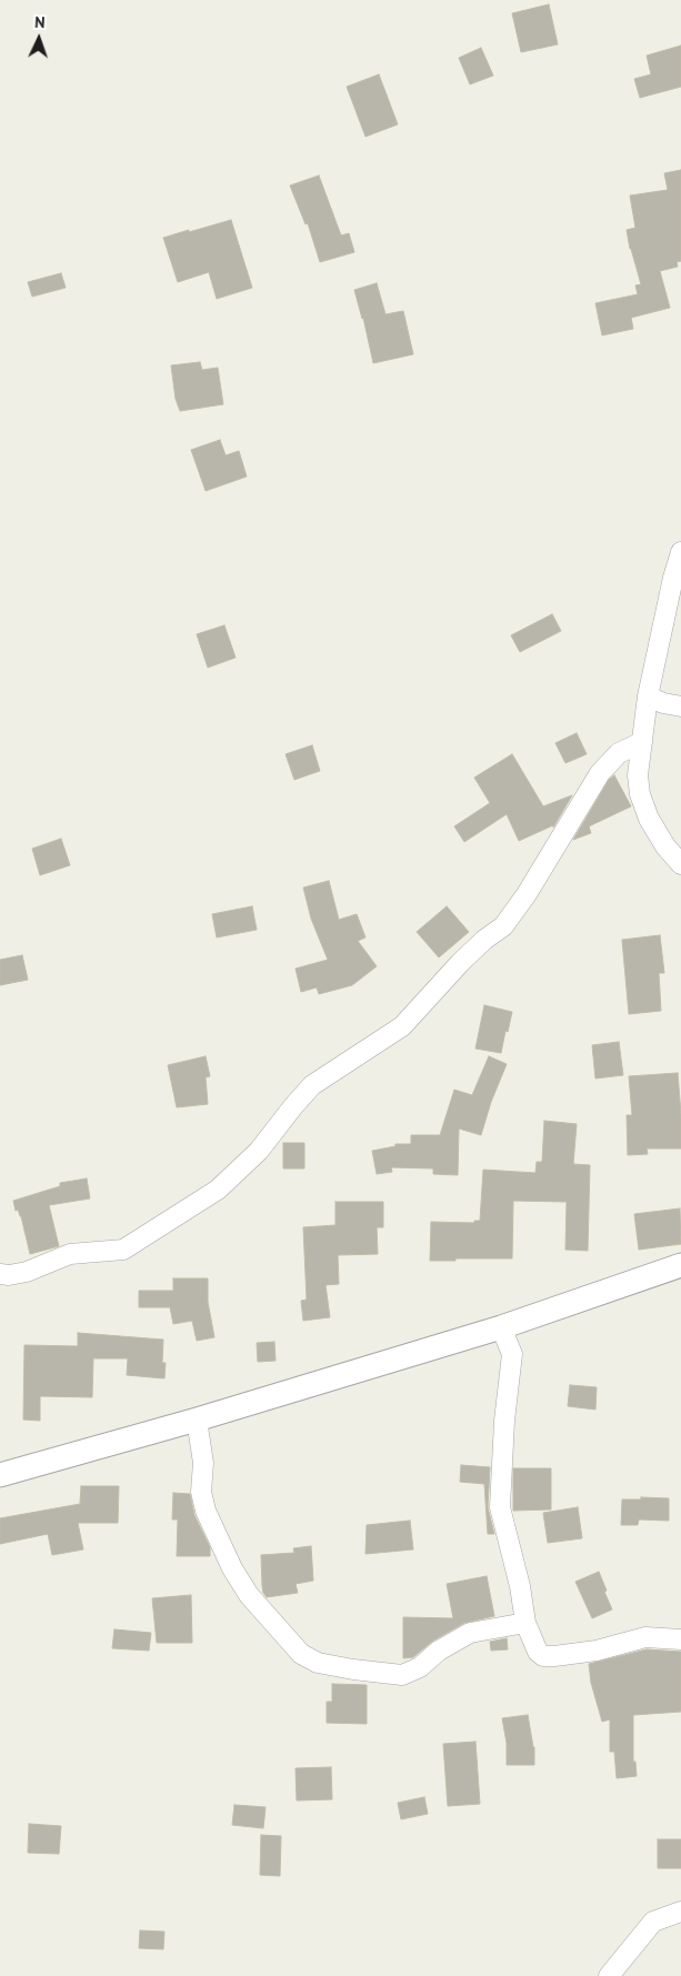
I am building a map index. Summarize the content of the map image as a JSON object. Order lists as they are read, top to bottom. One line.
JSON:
{"north":"top"}
